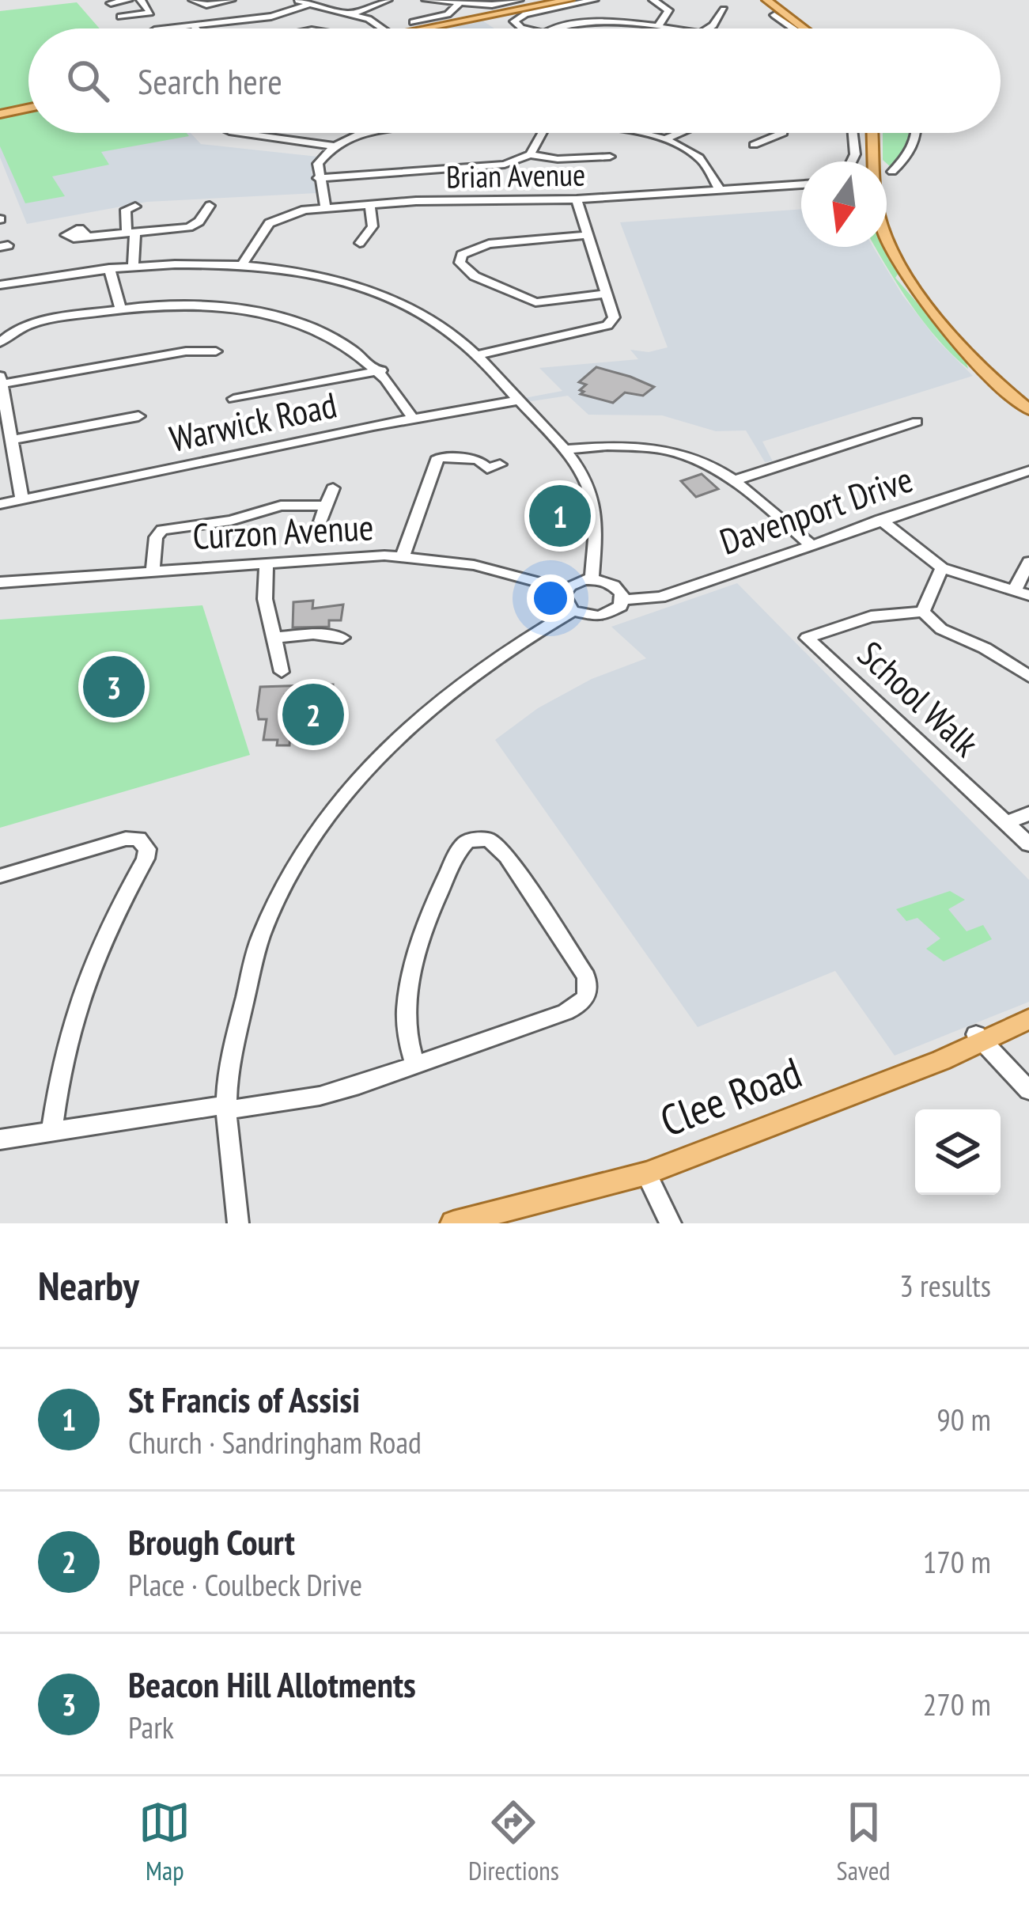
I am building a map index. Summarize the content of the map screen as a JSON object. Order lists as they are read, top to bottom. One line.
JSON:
{"streets":{"main road":["Clee Road"],"street":["Brian Avenue","Warwick Road","Davenport Drive","Curzon Avenue","School Walk"]},"crossings":[["Davenport Drive","Curzon Avenue"]],"north":"bottom","page":{"search":"Search here","pins":["1","3","2"],"heading":["Nearby","3 results"],"list":[{"mark":"1","name":"St Francis of Assisi","note":"Church · Sandringham Road","value":"90 m"},{"mark":"2","name":"Brough Court","note":"Place · Coulbeck Drive","value":"170 m"},{"mark":"3","name":"Beacon Hill Allotments","note":"Park","value":"270 m"}],"nav":["Map","Directions","Saved"]}}
